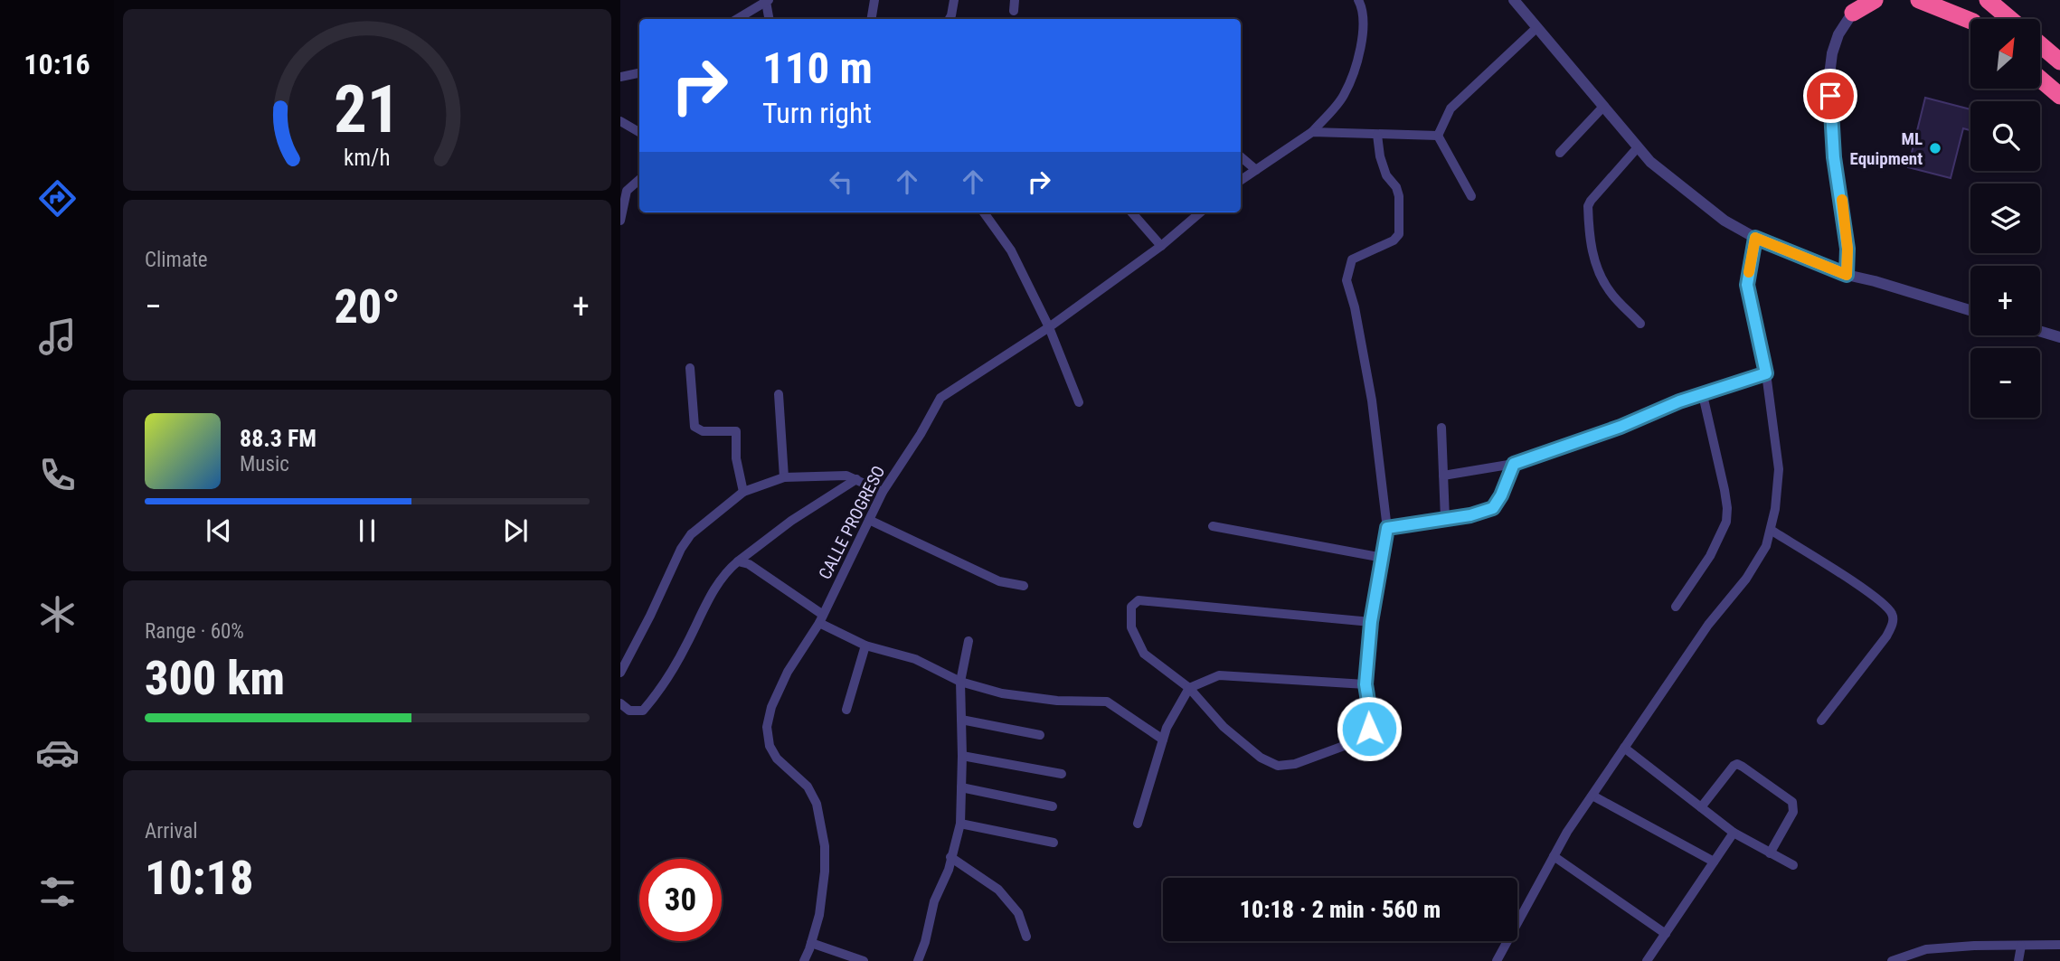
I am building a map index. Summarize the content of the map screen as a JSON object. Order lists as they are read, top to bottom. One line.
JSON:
{"streets":{"street":["CALLE PROGRESO"]},"places":["ML Equipment"],"north":"top right","page":{"tabs":"10:16","map_buttons":["+","−"],"turn":["110 m","Turn right"],"tile":["Climate",["Range · 60%","300 km"],["Arrival","10:18"]],"heat":["−","20°","+"],"song":["88.3 FM","Music"],"limit":"30","trip":"10:18 · 2 min · 560 m","gauge":["21","km/h"]}}
